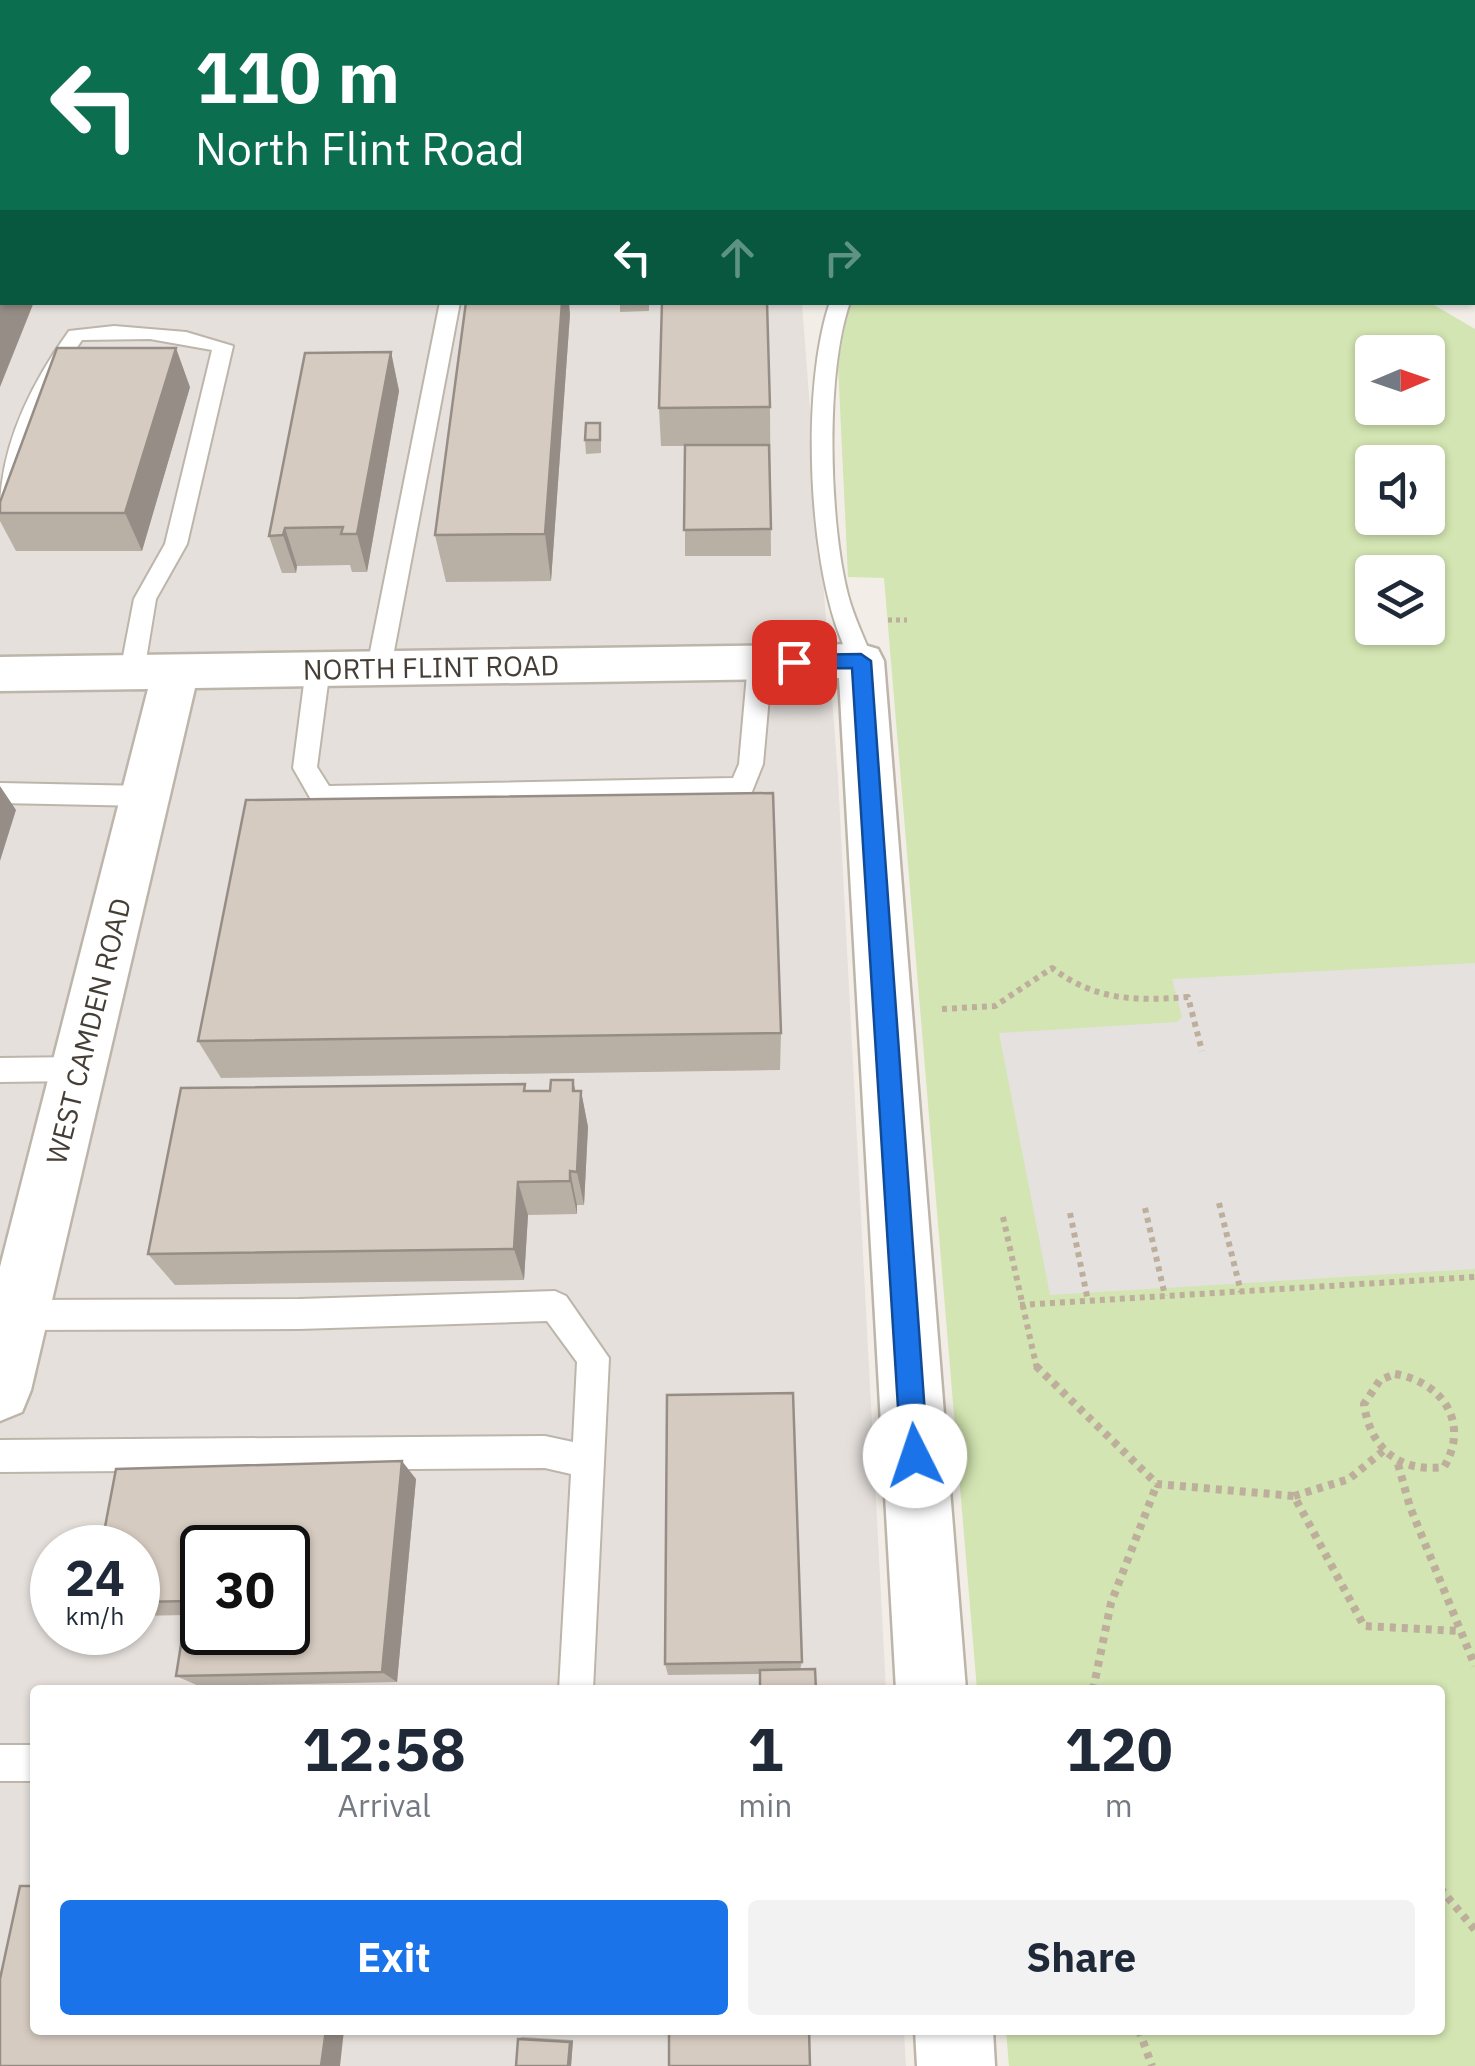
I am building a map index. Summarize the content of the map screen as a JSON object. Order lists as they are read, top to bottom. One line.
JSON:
{"streets":{"street":["NORTH FLINT ROAD","WEST CAMDEN ROAD"]},"crossings":[["NORTH FLINT ROAD","WEST CAMDEN ROAD"]],"north":"right","page":{"turn":["110 m","North Flint Road"],"speed":"24 km/h","limit":"30","eta":["12:58","Arrival","1","min","120","m"],"buttons":["Exit","Share"]}}
